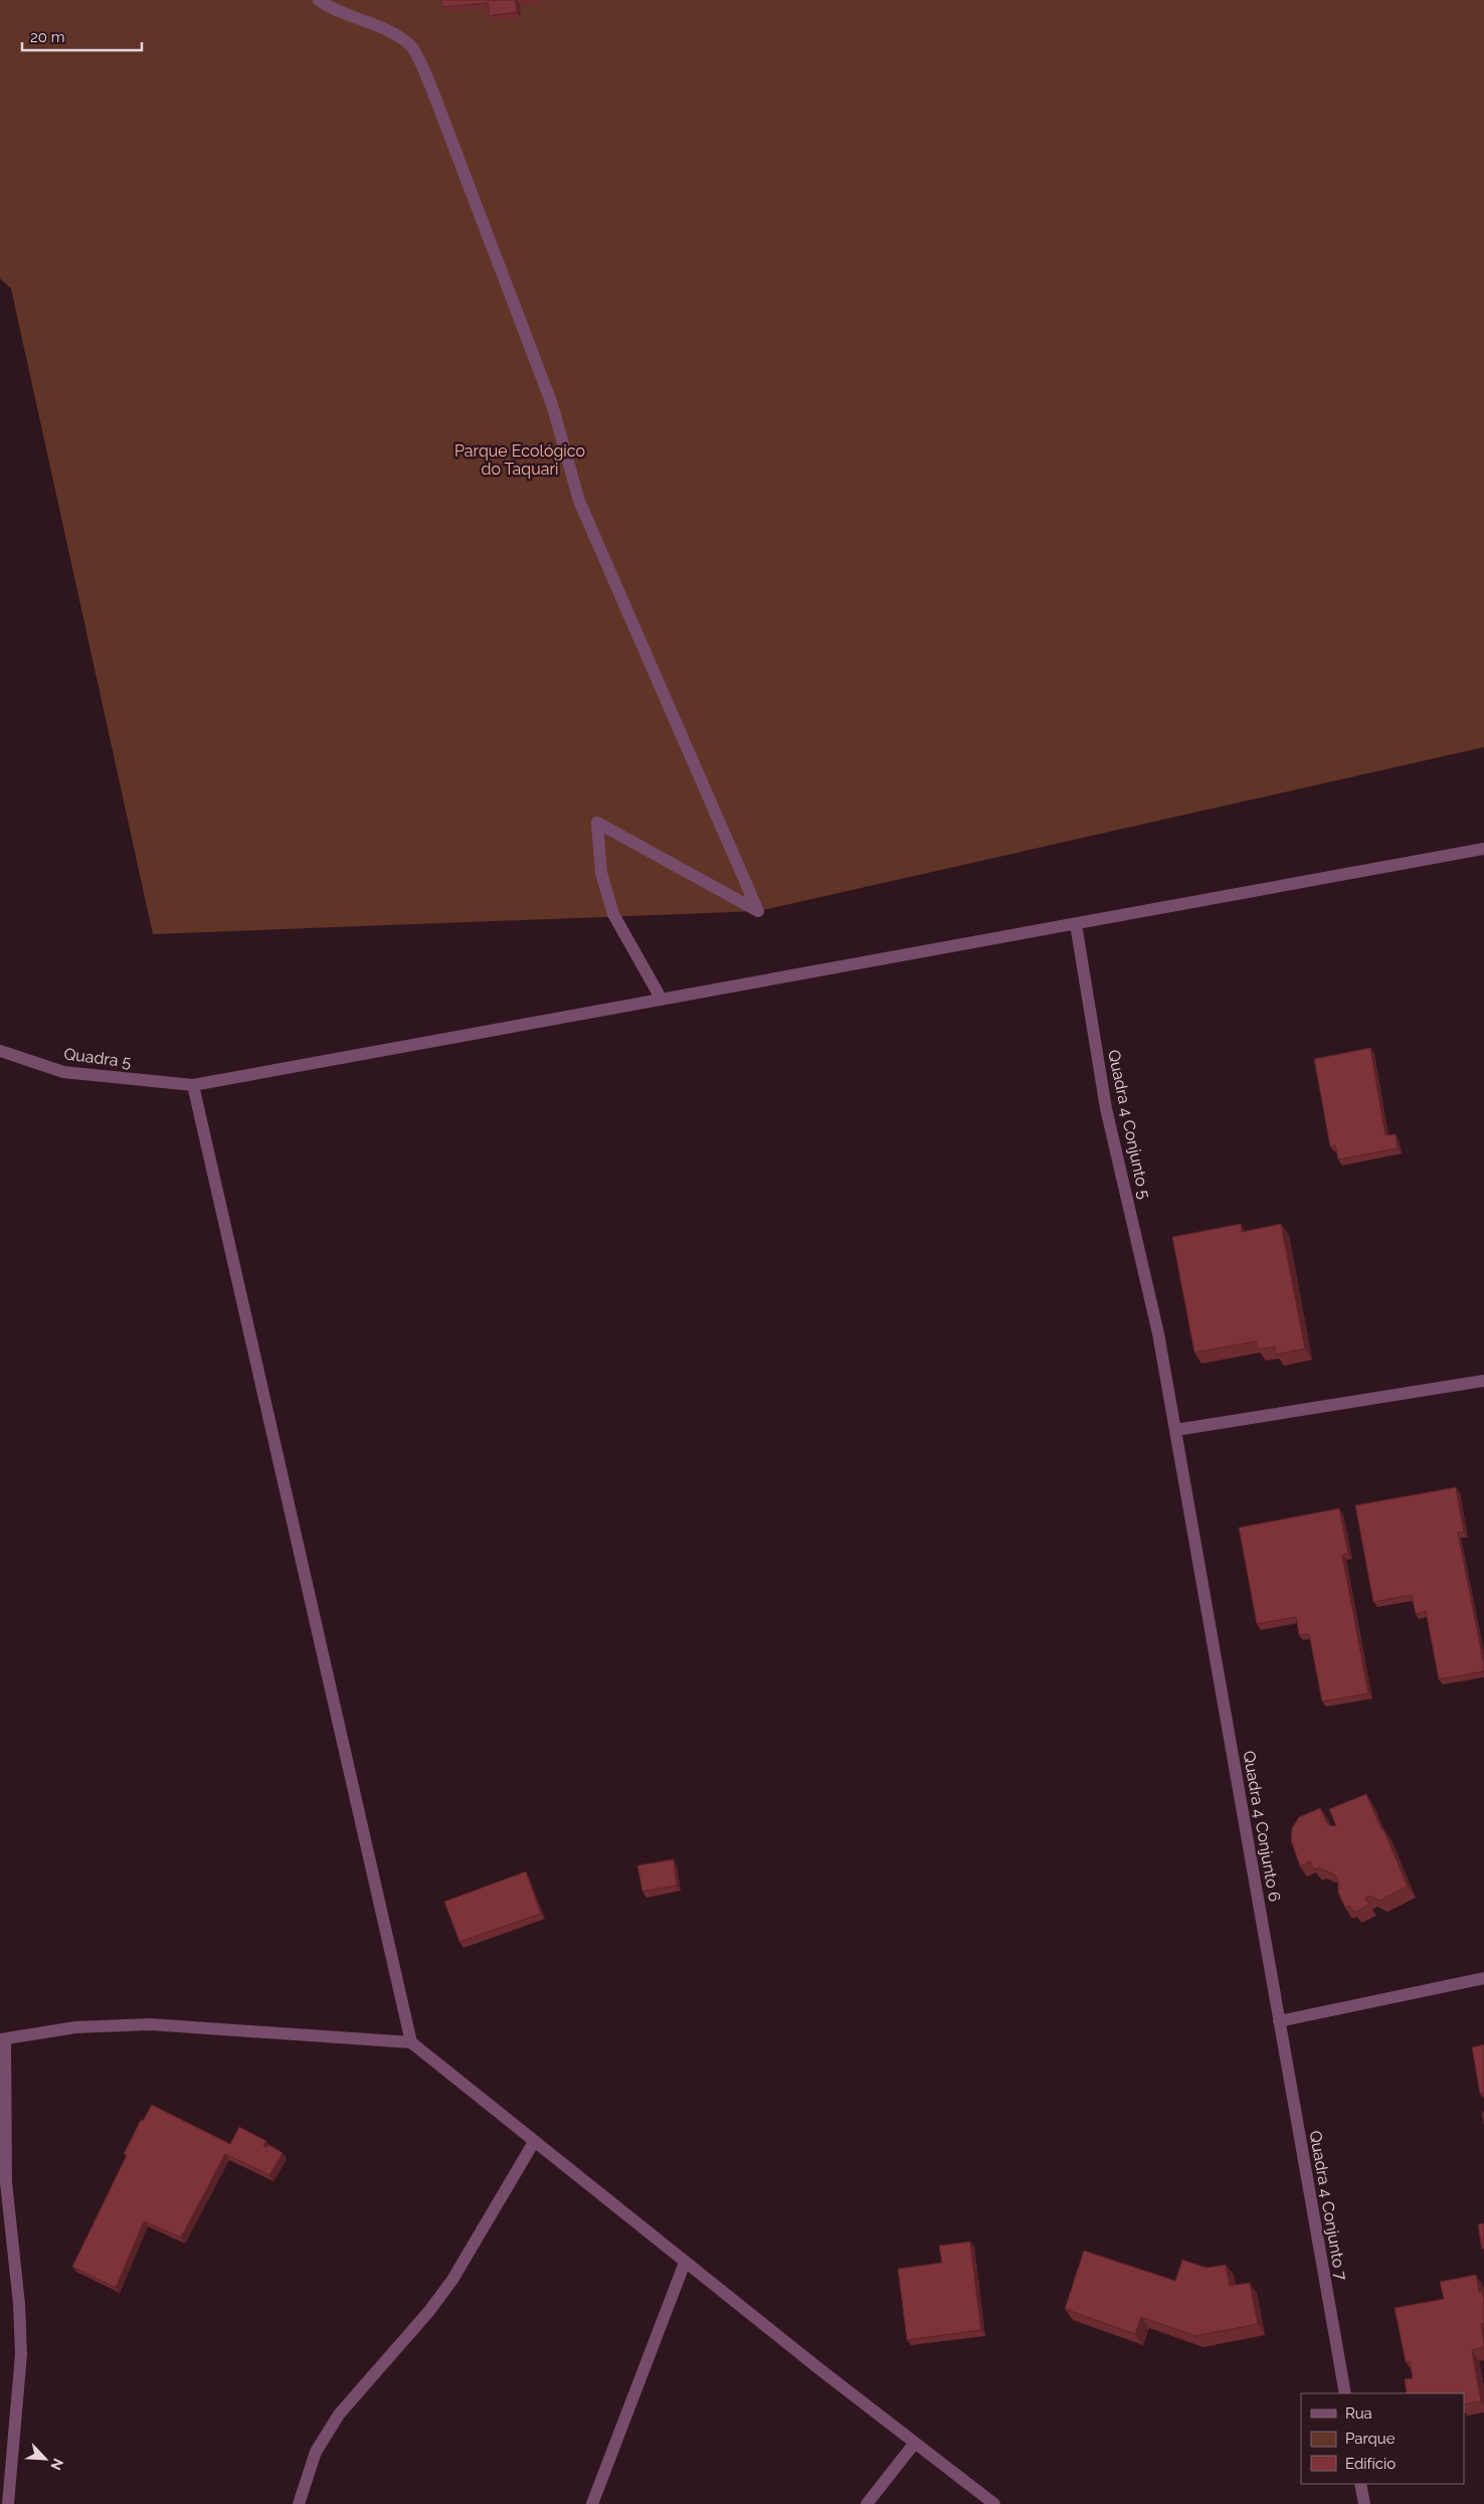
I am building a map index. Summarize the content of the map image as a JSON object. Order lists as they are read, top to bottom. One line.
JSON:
{"streets":{"street":["Quadra 5","Quadra 4 Conjunto 5","Quadra 4 Conjunto 6","Quadra 4 Conjunto 7"]},"crossings":[["Quadra 5","Quadra 4 Conjunto 5"],["Quadra 4 Conjunto 5","Quadra 4 Conjunto 6"],["Quadra 4 Conjunto 6","Quadra 4 Conjunto 7"]],"parks":["Parque Ecológico do Taquari"],"legend":["Rua","Parque","Edifício"],"scale_bar":"20 m","north":"bottom right"}
